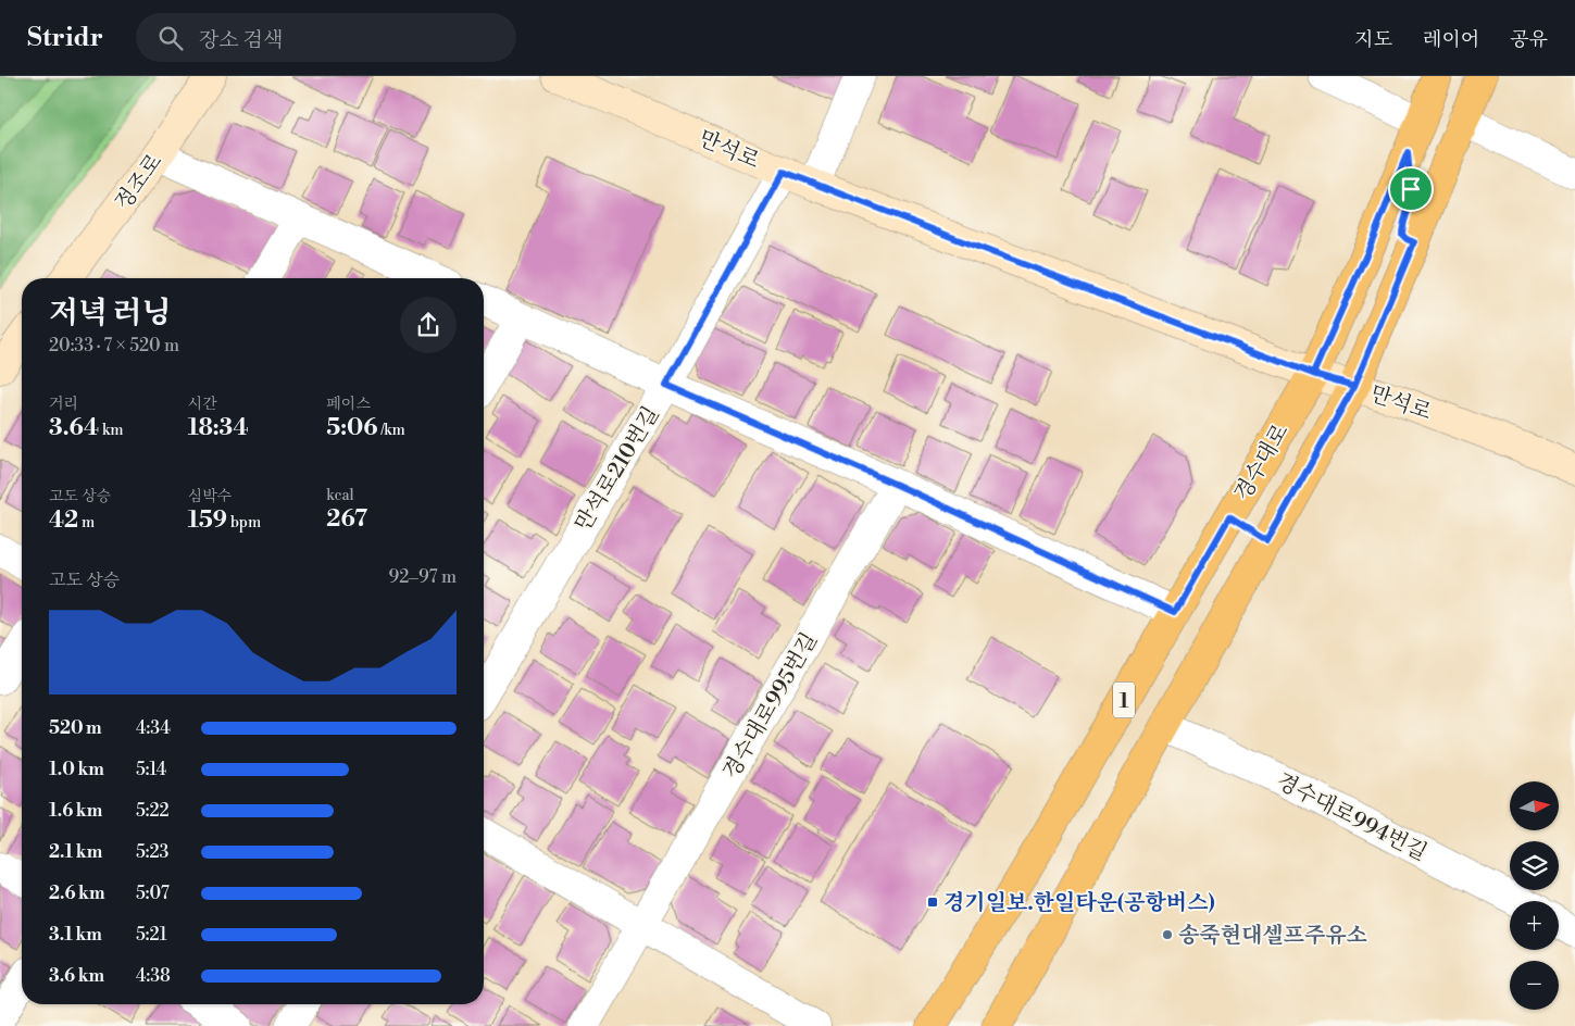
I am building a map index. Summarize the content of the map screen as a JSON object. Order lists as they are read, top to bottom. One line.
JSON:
{"streets":{"main road":["만석로","정조로","경수대로","1"],"street":["만석로210번길","경수대로995번길","경수대로994번길"]},"crossings":[["만석로","경수대로"],["만석로","만석로210번길"],["경수대로","경수대로994번길"]],"places":{"transit":["경기일보.한일타운(공항버스)"],"other":["송죽현대셀프주유소"]},"north":"right","page":{"header":"Stridr","search":"장소 검색","nav":["지도","레이어","공유"],"heading":["저녁 러닝","20:33 · 7 × 520 m"],"stats":[["거리","3.64 km"],["시간","18:34"],["페이스","5:06 /km"],["고도 상승","42 m"],["심박수","159 bpm"],["kcal","267"]],"chart":["고도 상승","92–97 m"],"list":[{"name":"520 m","note":"4:34"},{"name":"1.0 km","note":"5:14"},{"name":"1.6 km","note":"5:22"},{"name":"2.1 km","note":"5:23"},{"name":"2.6 km","note":"5:07"},{"name":"3.1 km","note":"5:21"},{"name":"3.6 km","note":"4:38"}],"map_buttons":["+","−"]}}
